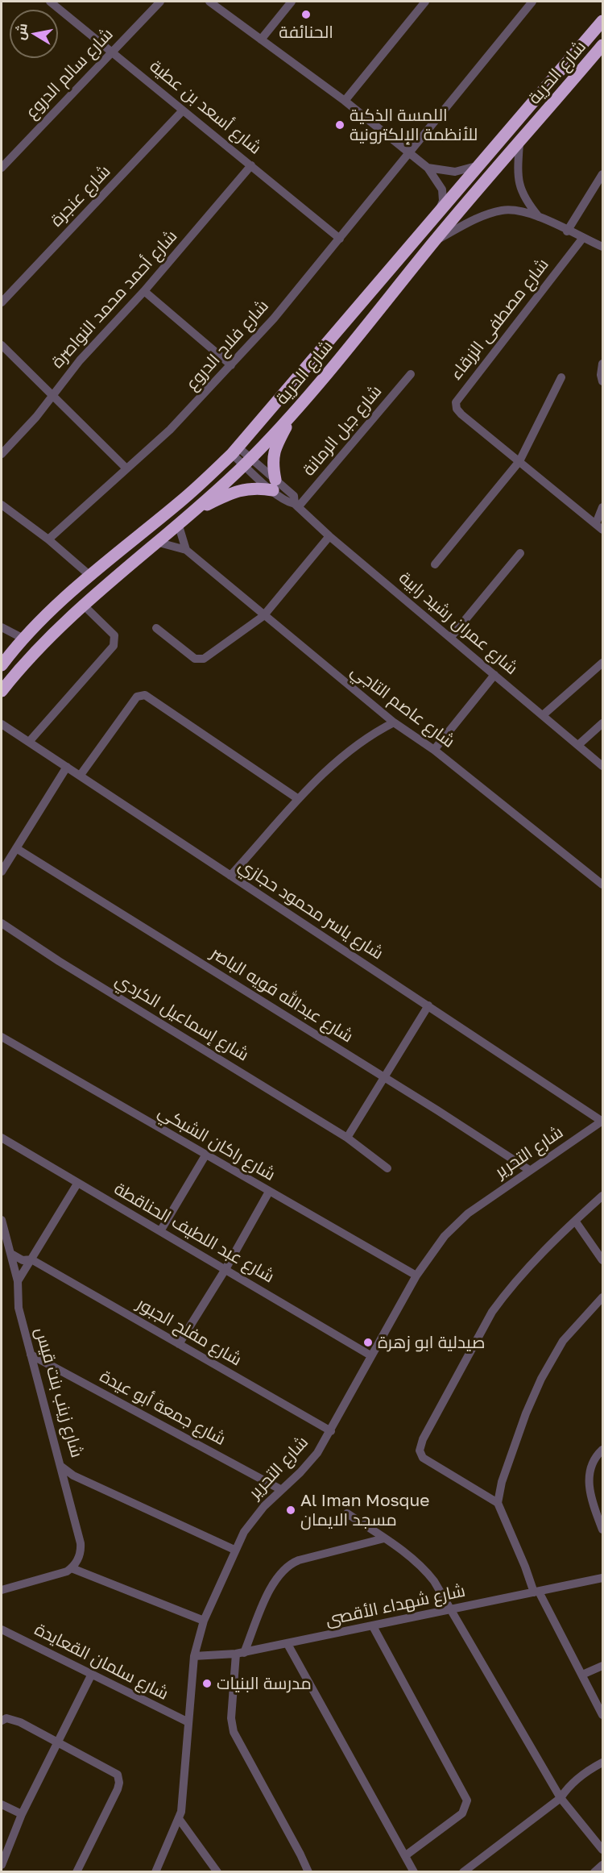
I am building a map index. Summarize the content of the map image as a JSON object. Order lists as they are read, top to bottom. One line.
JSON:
{"streets":{"highway":["شارع الحرية"],"street":["شارع سالم الدروع","شارع أسعد بن عطية","شارع عنجرة","شارع أحمد محمد النواصرة","شارع مصطفى الزرقاء","شارع فلاح الدروع","شارع جبل الرمانة","شارع عمران رشيد رابية","شارع عاصم التاجي","شارع ياسر محمود حجازي","شارع عبدالله فويه الباصر","شارع إسماعيل الكردي","شارع راكان الشبكي","شارع التحرير","شارع عبد اللطيف الحناقطة","شارع مفلح الجبور","شارع زينب بنت قيس","شارع جمعة أبو عيدة","شارع شهداء الأقصى","شارع سلمان القعايدة"]},"crossings":[["شارع الحرية","شارع عمران رشيد رابية"],["شارع الحرية","شارع عاصم التاجي"],["شارع سالم الدروع","شارع أسعد بن عطية"],["شارع أسعد بن عطية","شارع عنجرة"],["شارع أسعد بن عطية","شارع أحمد محمد النواصرة"],["شارع أسعد بن عطية","شارع فلاح الدروع"],["شارع جبل الرمانة","شارع عمران رشيد رابية"],["شارع ياسر محمود حجازي","شارع التحرير"],["شارع عبدالله فويه الباصر","شارع التحرير"],["شارع راكان الشبكي","شارع التحرير"],["شارع التحرير","شارع عبد اللطيف الحناقطة"],["شارع التحرير","شارع مفلح الجبور"],["شارع التحرير","شارع زينب بنت قيس"],["شارع التحرير","شارع جمعة أبو عيدة"],["شارع التحرير","شارع شهداء الأقصى"],["شارع التحرير","شارع سلمان القعايدة"],["شارع مفلح الجبور","شارع زينب بنت قيس"],["شارع زينب بنت قيس","شارع جمعة أبو عيدة"]],"places":["الحنائفة","اللمسة الذكية للأنظمة الإلكترونية","صيدلية ابو زهرة","Al Iman Mosque مسجد الايمان","مدرسة البنيات"],"north":"left"}
